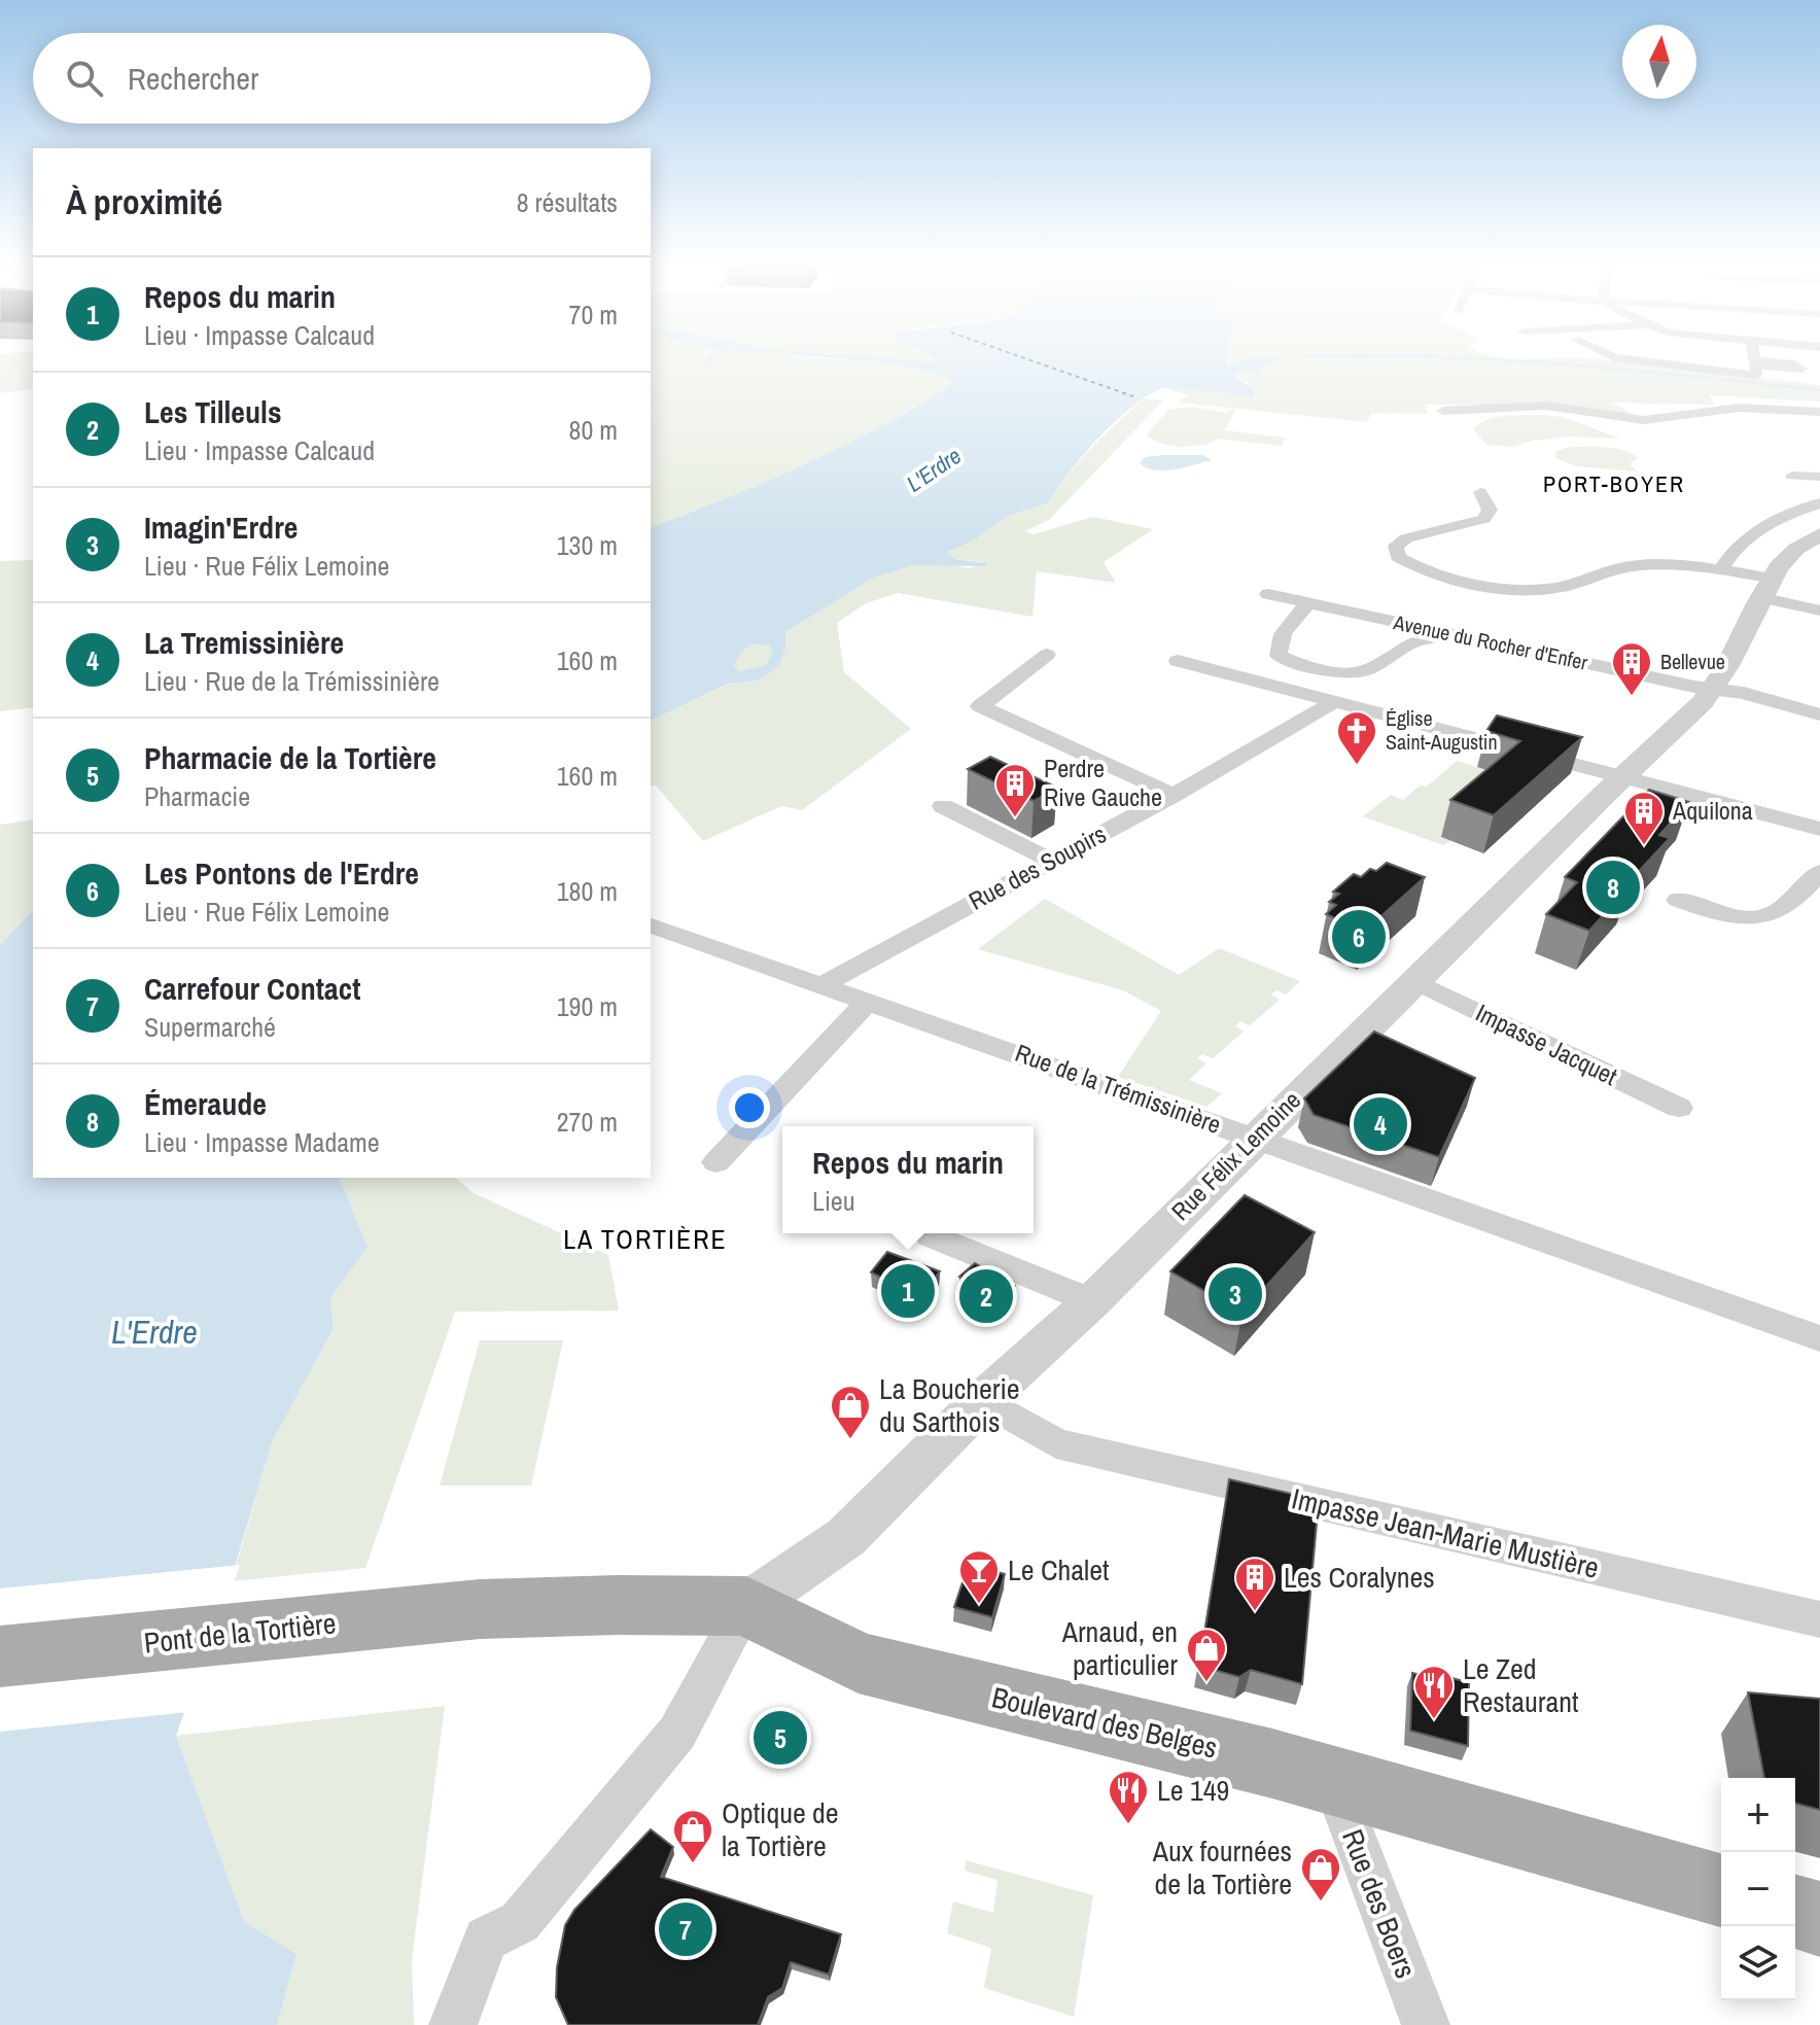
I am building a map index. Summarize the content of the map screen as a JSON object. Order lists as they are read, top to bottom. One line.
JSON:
{"streets":{"main road":["Pont de la Tortière","Boulevard des Belges"],"street":["Avenue du Rocher d'Enfer","Rue des Soupirs","Impasse Jacquet","Rue de la Trémissinière","Rue Félix Lemoine","Impasse Jean-Marie Mustière","Rue des Boers"]},"crossings":[["Avenue du Rocher d'Enfer","Rue Félix Lemoine"],["Rue des Soupirs","Rue de la Trémissinière"],["Impasse Jacquet","Rue Félix Lemoine"],["Rue de la Trémissinière","Rue Félix Lemoine"],["Rue Félix Lemoine","Impasse Jean-Marie Mustière"],["Rue Félix Lemoine","Boulevard des Belges"],["Pont de la Tortière","Boulevard des Belges"],["Boulevard des Belges","Rue des Boers"]],"districts":["PORT-BOYER","LA TORTIÈRE"],"water":["L'Erdre"],"places":{"building":["Bellevue","Perdre Rive Gauche","Aquilona","Les Coralynes"],"church":["Église Saint-Augustin"],"shop":["La Boucherie du Sarthois","Arnaud, en particulier","Optique de la Tortière","Aux fournées de la Tortière"],"bar":["Le Chalet"],"restaurant":["Le Zed Restaurant","Le 149"]},"north":"top","page":{"search":"Rechercher","heading":["À proximité","8 résultats"],"list":[{"mark":"1","name":"Repos du marin","note":"Lieu · Impasse Calcaud","value":"70 m"},{"mark":"2","name":"Les Tilleuls","note":"Lieu · Impasse Calcaud","value":"80 m"},{"mark":"3","name":"Imagin'Erdre","note":"Lieu · Rue Félix Lemoine","value":"130 m"},{"mark":"4","name":"La Tremissinière","note":"Lieu · Rue de la Trémissinière","value":"160 m"},{"mark":"5","name":"Pharmacie de la Tortière","note":"Pharmacie","value":"160 m"},{"mark":"6","name":"Les Pontons de l'Erdre","note":"Lieu · Rue Félix Lemoine","value":"180 m"},{"mark":"7","name":"Carrefour Contact","note":"Supermarché","value":"190 m"},{"mark":"8","name":"Émeraude","note":"Lieu · Impasse Madame","value":"270 m"}],"pins":["8","6","4","1","3","2","5","7"],"popup":["Repos du marin","Lieu"],"map_buttons":["+","−"]}}
